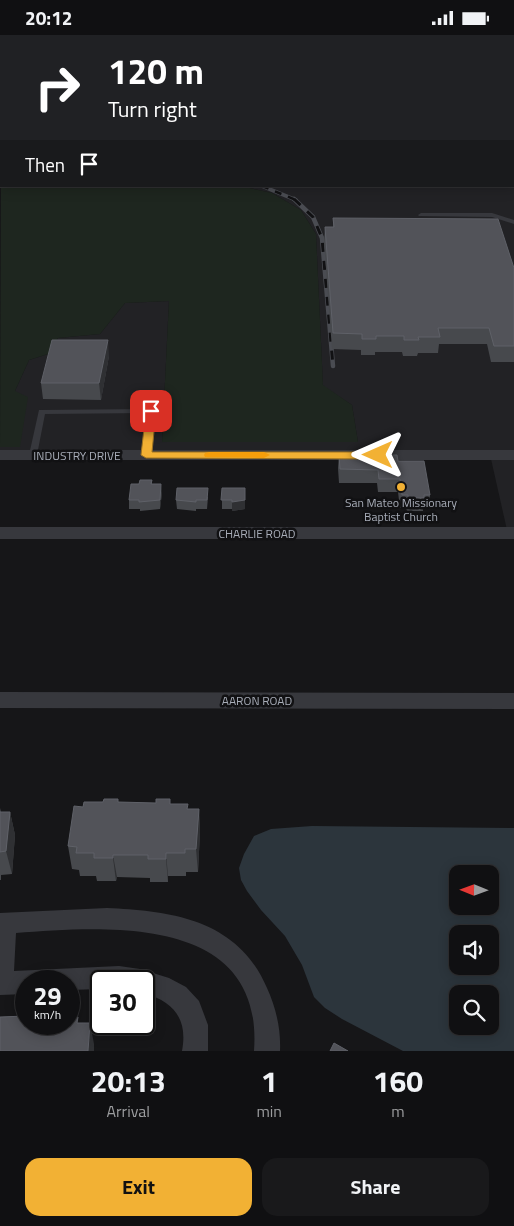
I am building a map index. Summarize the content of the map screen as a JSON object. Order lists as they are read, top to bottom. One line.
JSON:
{"streets":{"street":["INDUSTRY DRIVE","CHARLIE ROAD","AARON ROAD"]},"places":["San Mateo Missionary Baptist Church"],"north":"left","page":{"status":"20:12","turn":["120 m","Turn right"],"then":"Then","speed":"29 km/h","limit":"30","eta":["20:13","Arrival","1","min","160","m"],"buttons":["Exit","Share"]}}
